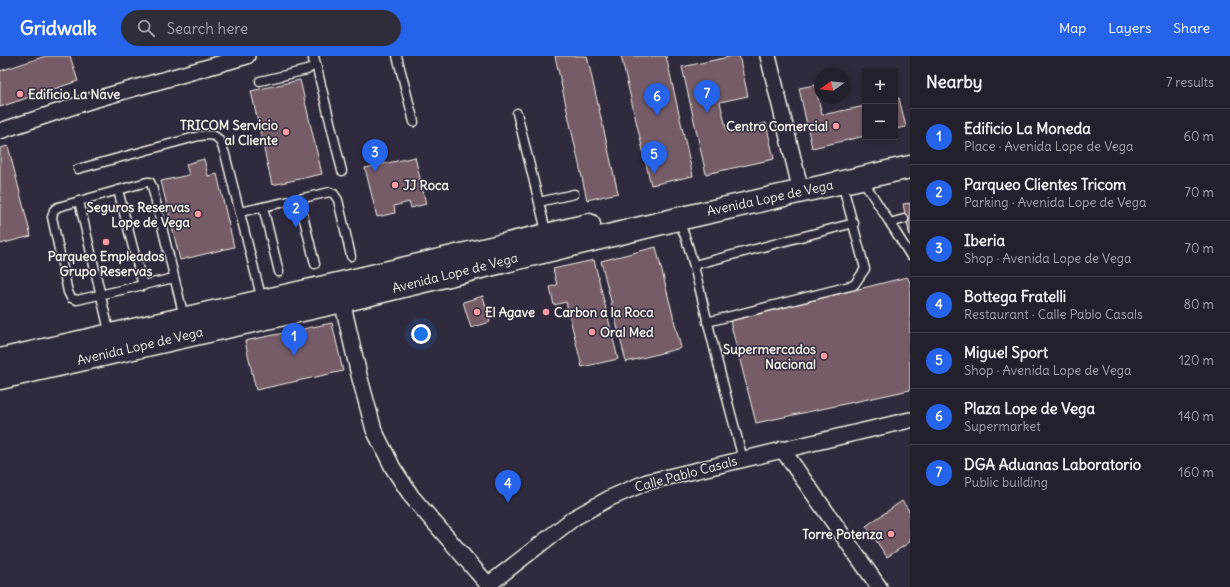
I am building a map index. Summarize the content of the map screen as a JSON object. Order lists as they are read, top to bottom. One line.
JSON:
{"streets":{"main road":["Avenida Lope de Vega"],"street":["Calle Pablo Casals"]},"places":["Edificio La Nave","Centro Comercial","TRICOM Servicio al Cliente","JJ Roca","Seguros Reservas Lope de Vega","Parqueo Empleados Grupo Reservas","El Agave","Carbon a la Roca","Oral Med","Supermercados Nacional","Torre Potenza"],"north":"left","page":{"header":"Gridwalk","search":"Search here","nav":["Map","Layers","Share"],"heading":["Nearby","7 results"],"map_buttons":["+","−"],"pins":["7","6","3","5","2","1","4"],"list":[{"mark":"1","name":"Edificio La Moneda","note":"Place · Avenida Lope de Vega","value":"60 m"},{"mark":"2","name":"Parqueo Clientes Tricom","note":"Parking · Avenida Lope de Vega","value":"70 m"},{"mark":"3","name":"Iberia","note":"Shop · Avenida Lope de Vega","value":"70 m"},{"mark":"4","name":"Bottega Fratelli","note":"Restaurant · Calle Pablo Casals","value":"80 m"},{"mark":"5","name":"Miguel Sport","note":"Shop · Avenida Lope de Vega","value":"120 m"},{"mark":"6","name":"Plaza Lope de Vega","note":"Supermarket","value":"140 m"},{"mark":"7","name":"DGA Aduanas Laboratorio","note":"Public building","value":"160 m"}]}}
